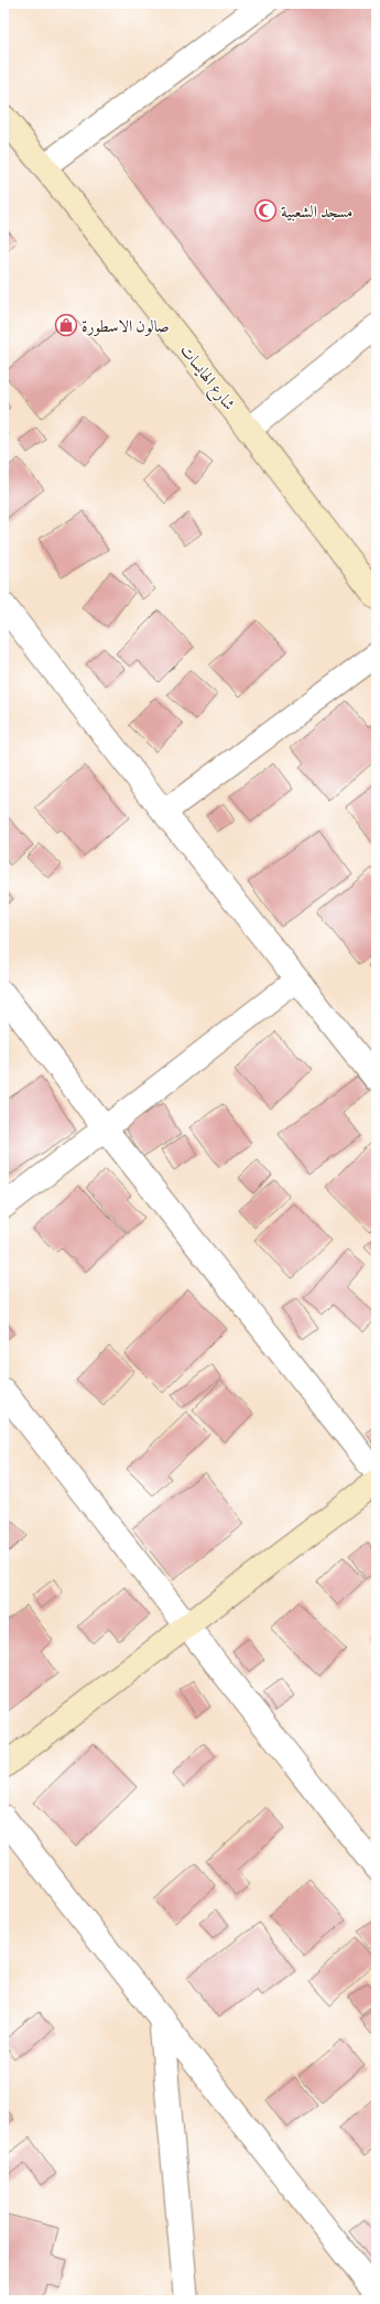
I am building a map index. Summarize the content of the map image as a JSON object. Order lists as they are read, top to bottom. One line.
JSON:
{"streets":{"street":["شارع الهايسات"]},"places":{"mosque":["مسجد الشعبية"],"shop":["صالون الاسطورة"]}}
